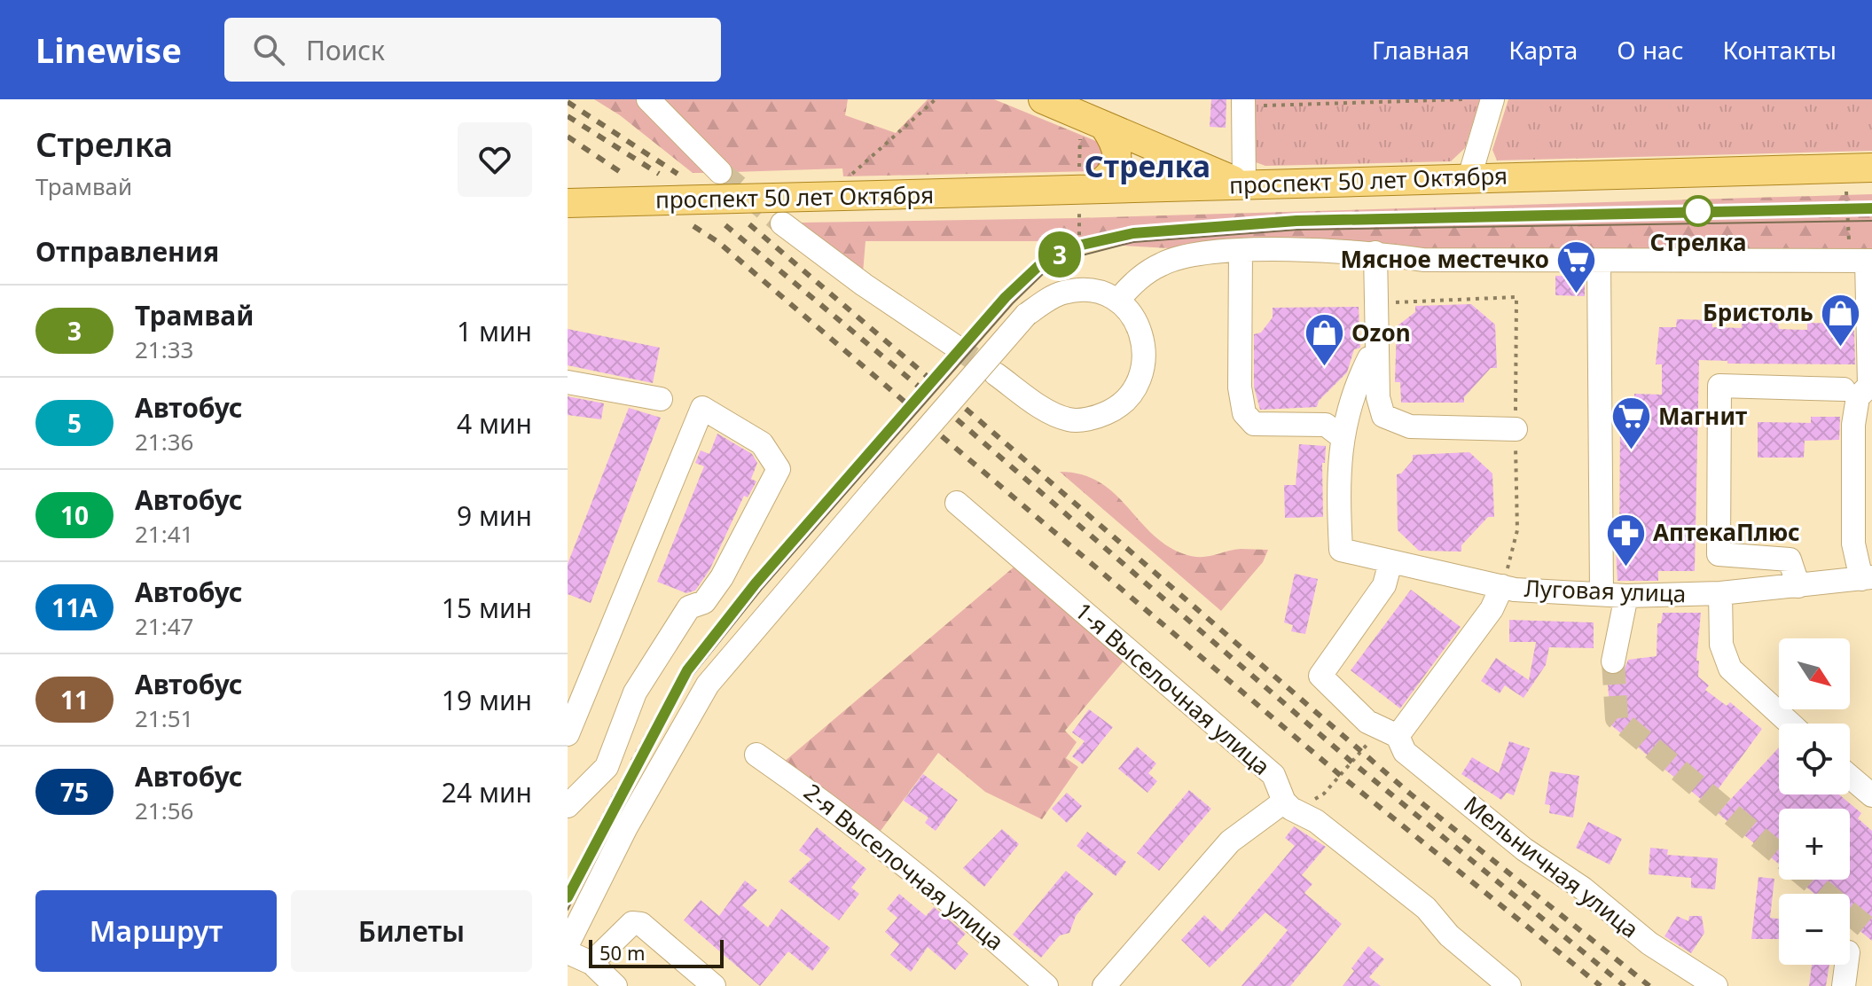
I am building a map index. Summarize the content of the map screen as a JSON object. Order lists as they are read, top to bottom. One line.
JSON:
{"streets":{"main road":["проспект 50 лет Октября"],"street":["Луговая улица","1-я Выселочная улица","2-я Выселочная улица","Мельничная улица"]},"districts":["Стрелка"],"places":{"other":["Стрелка"],"supermarket":["Мясное местечко","Магнит"],"shop":["Бристоль","Ozon"],"pharmacy":["АптекаПлюс"]},"lines":["tram line 3"],"scale_bar":"50 m","north":"bottom right","page":{"header":"Linewise","search":"Поиск","nav":["Главная","Карта","О нас","Контакты"],"heading":[["Стрелка","Трамвай"],"Отправления"],"on_map":"3","list":[{"mark":"3","name":"Трамвай","note":"21:33","value":"1 мин"},{"mark":"5","name":"Автобус","note":"21:36","value":"4 мин"},{"mark":"10","name":"Автобус","note":"21:41","value":"9 мин"},{"mark":"11А","name":"Автобус","note":"21:47","value":"15 мин"},{"mark":"11","name":"Автобус","note":"21:51","value":"19 мин"},{"mark":"75","name":"Автобус","note":"21:56","value":"24 мин"}],"map_buttons":["+","−"],"buttons":["Маршрут","Билеты"],"scale":"50 m"}}
